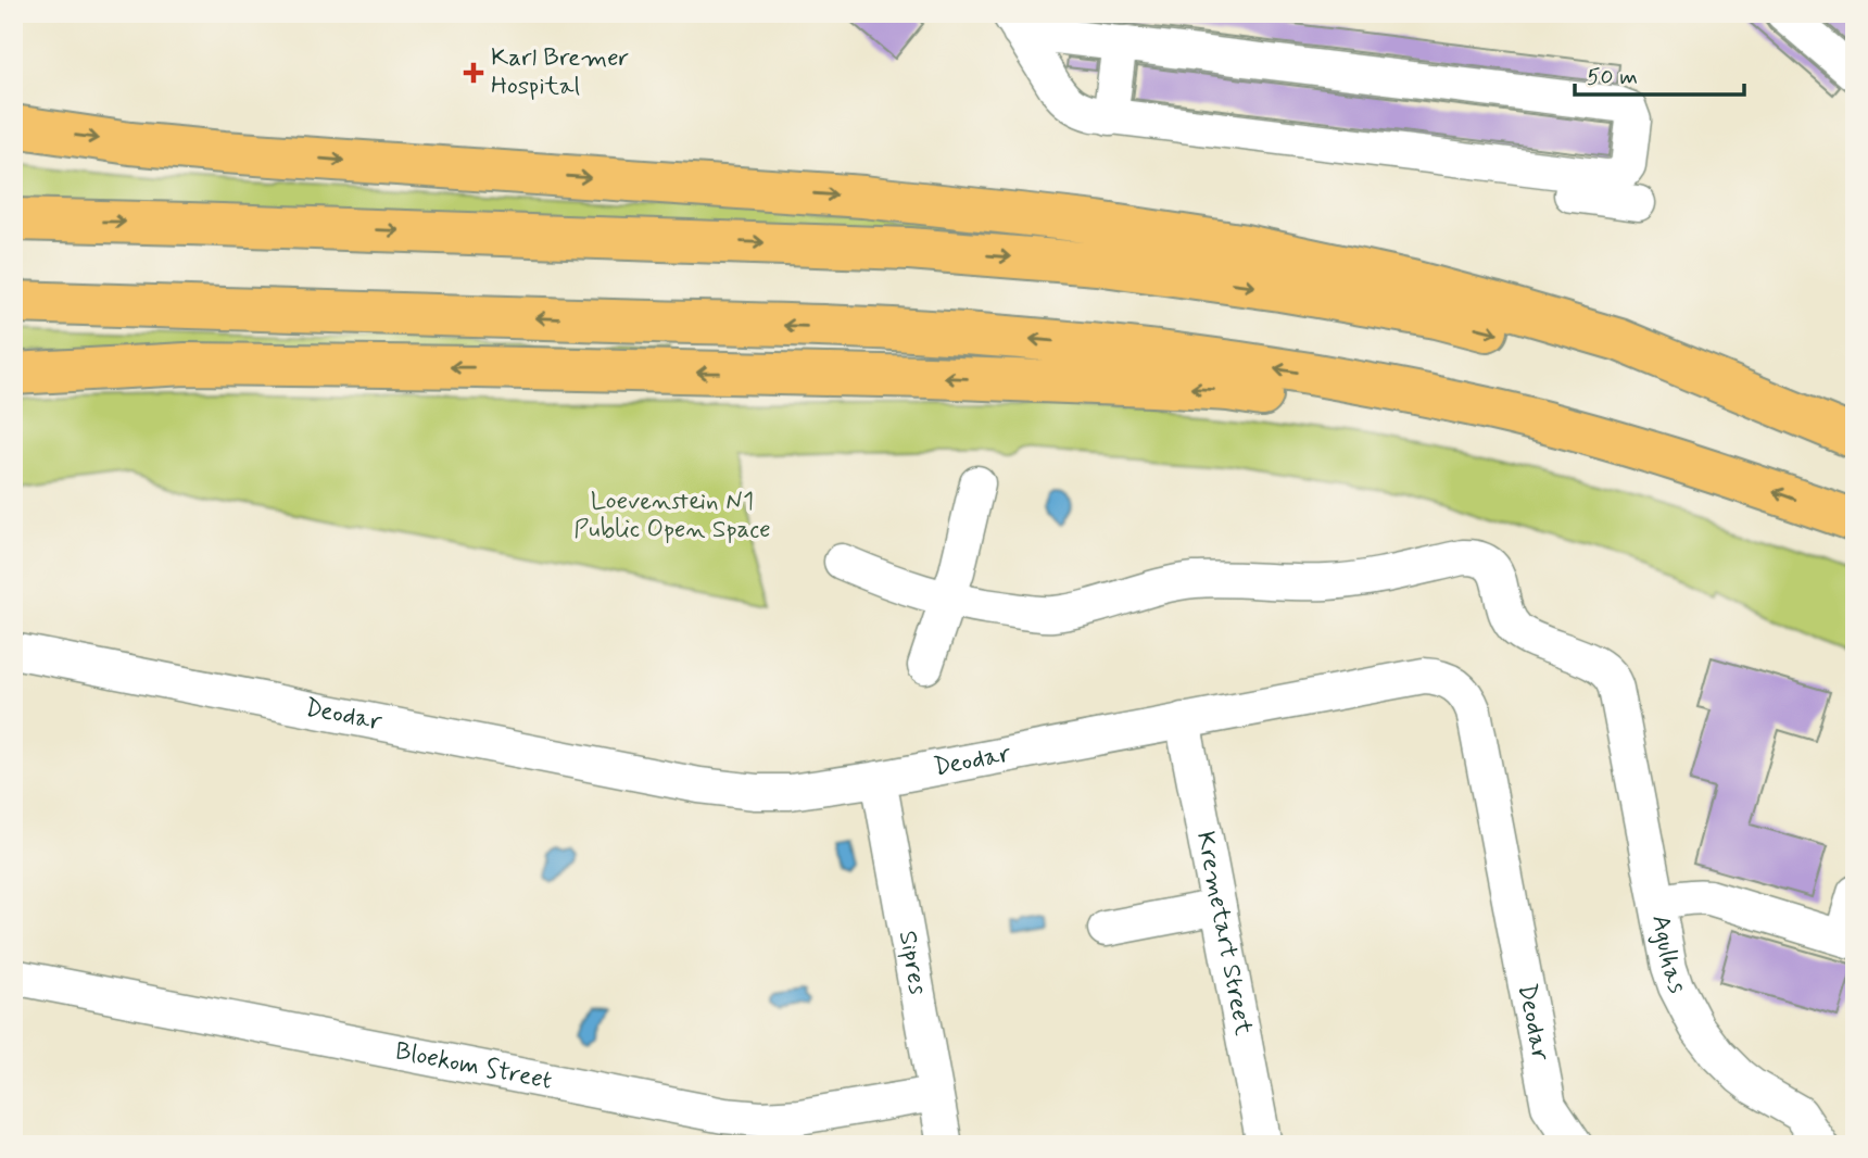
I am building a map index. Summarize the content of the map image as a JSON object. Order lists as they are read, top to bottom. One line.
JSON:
{"streets":{"street":["Deodar","Kremetart Street","Agulhas","Sipres","Bloekom Street"]},"crossings":[["Deodar","Kremetart Street"],["Deodar","Sipres"],["Sipres","Bloekom Street"]],"parks":["Loevenstein N1 Public Open Space"],"places":{"health":["Karl Bremer Hospital"]},"scale_bar":"50 m"}
